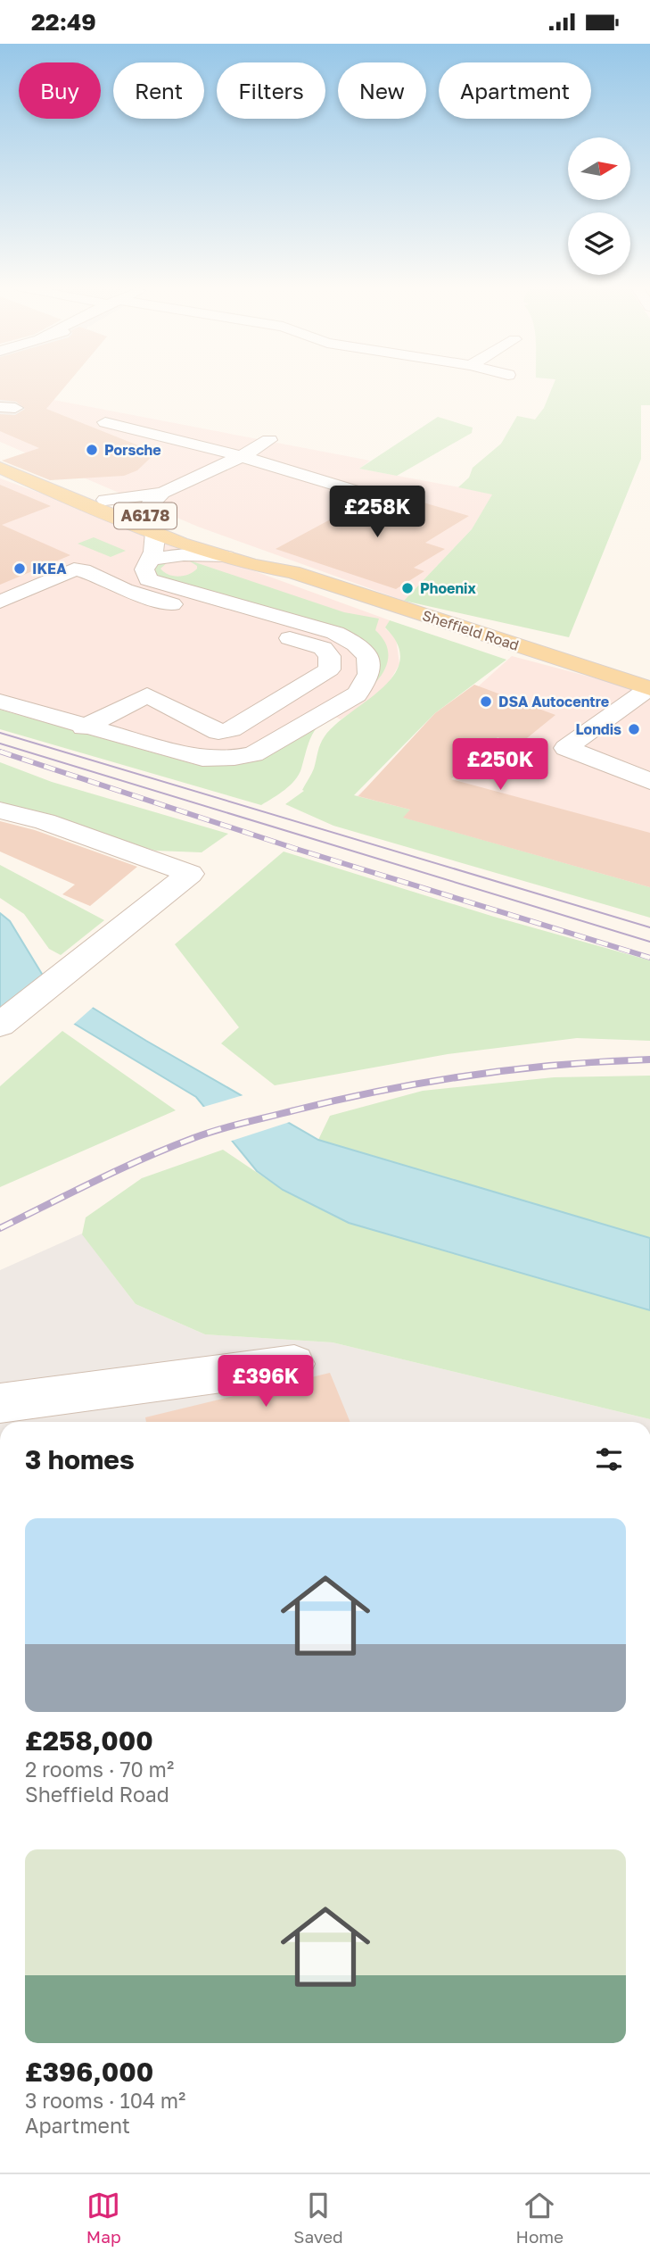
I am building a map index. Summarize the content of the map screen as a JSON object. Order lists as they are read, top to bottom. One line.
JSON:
{"streets":{"main road":["A6178","Sheffield Road"]},"places":["Porsche","IKEA","Phoenix","DSA Autocentre","Londis"],"north":"right","page":{"status":"22:49","chip":["Buy","Rent","Filters","New","Apartment"],"price":["£258K","£250K","£396K"],"heading":"3 homes","list":[{"name":"£258,000","note":"2 rooms · 70 m² · Sheffield Road"},{"name":"£396,000","note":"3 rooms · 104 m² · Apartment"}],"tabs":["Map","Saved","Home"]}}
